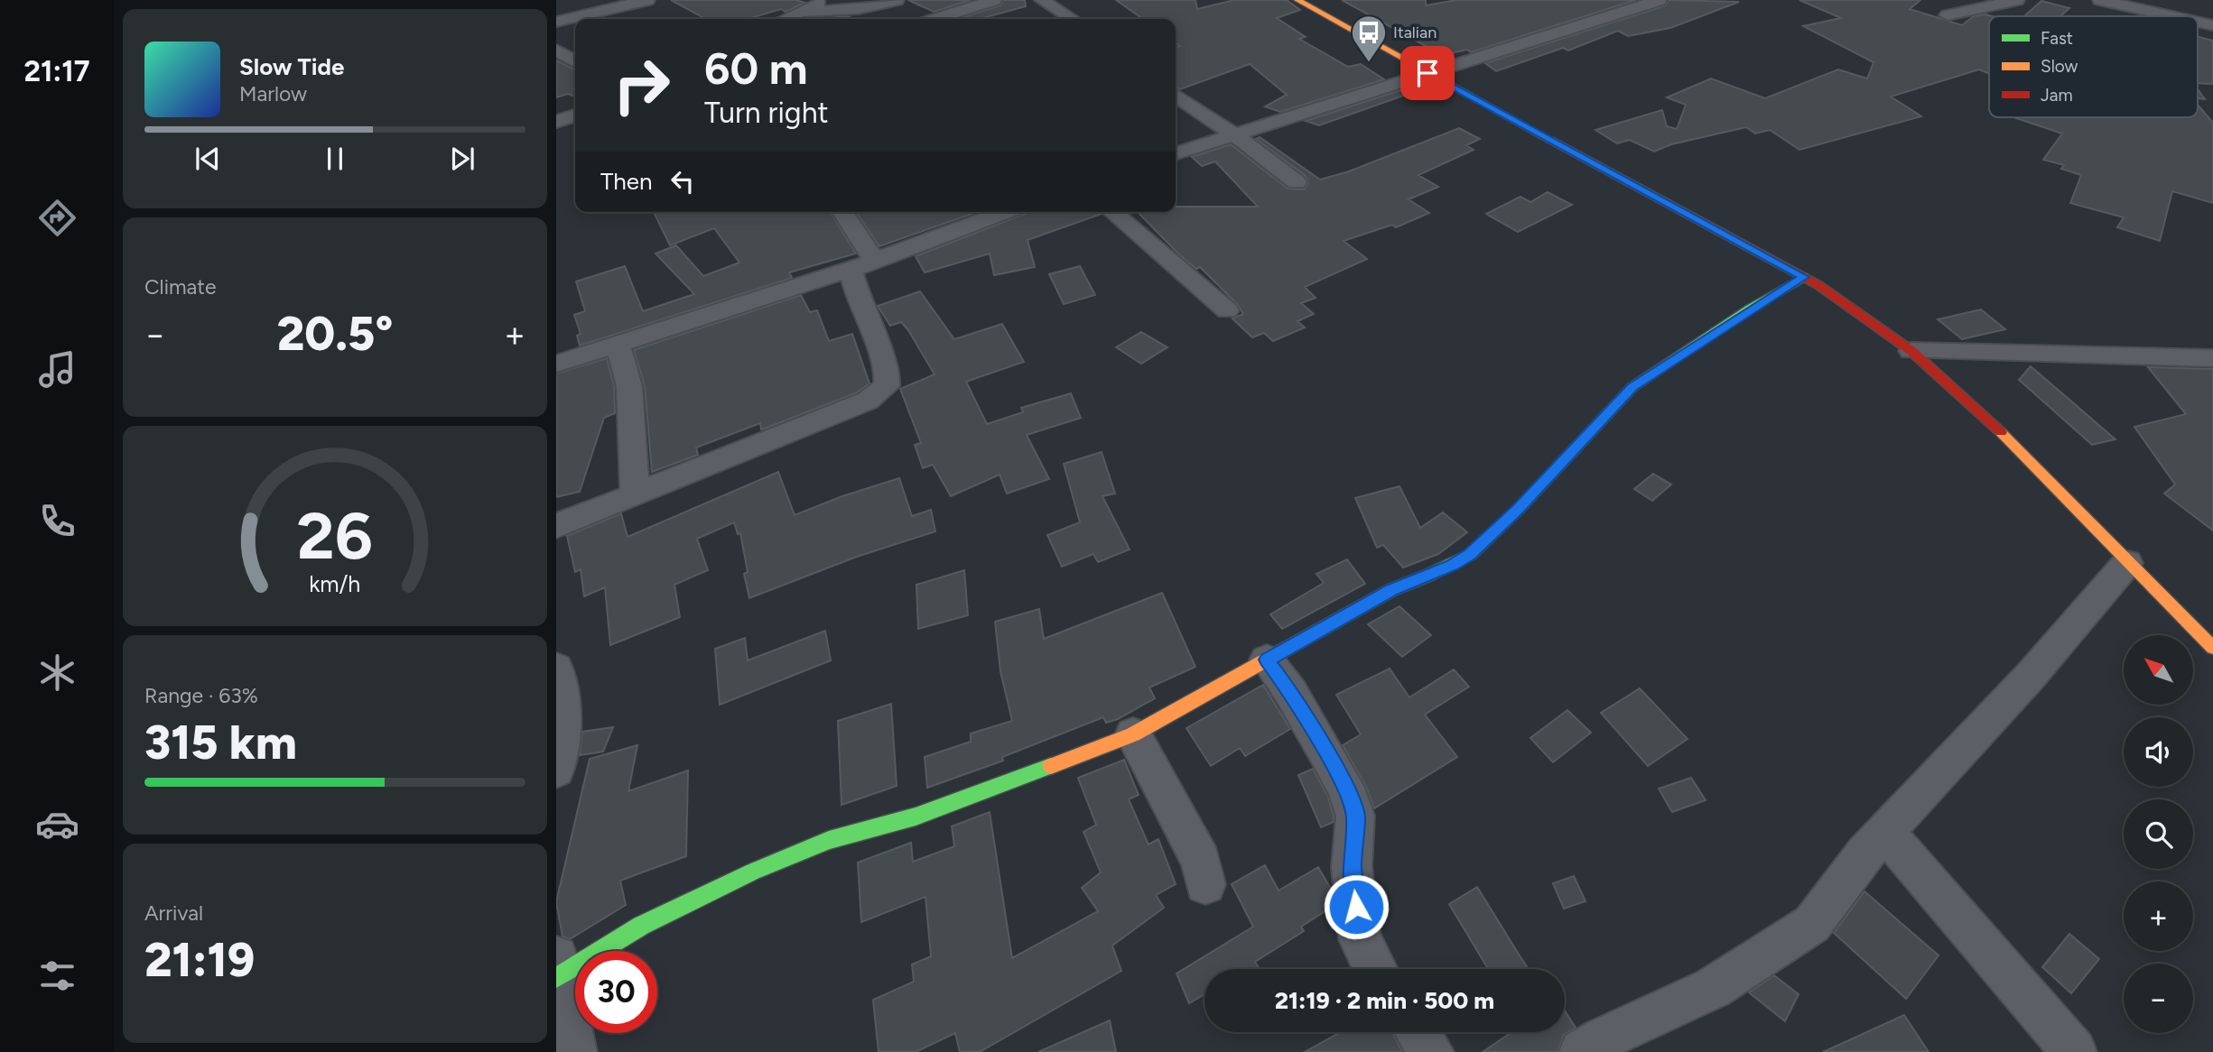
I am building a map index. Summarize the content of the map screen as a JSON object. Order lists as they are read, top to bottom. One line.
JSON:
{"places":{"bus stop":["Italian"]},"legend":["Fast","Slow","Jam"],"north":"top left","page":{"tabs":"21:17","turn":["60 m","Turn right"],"song":["Slow Tide","Marlow"],"then":"Then","tile":["Climate",["Range · 63%","315 km"],["Arrival","21:19"]],"heat":["−","20.5°","+"],"map_buttons":["+","−"],"limit":"30","trip":"21:19 · 2 min · 500 m","gauge":["26","km/h"]}}
